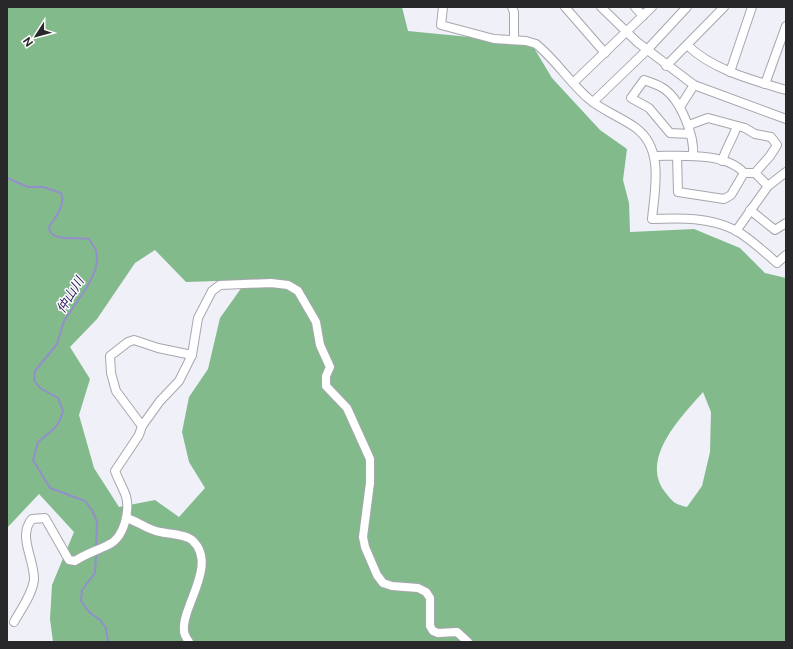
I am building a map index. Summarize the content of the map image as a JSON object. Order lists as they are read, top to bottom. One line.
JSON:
{"water":["仲山川"],"north":"bottom left"}
